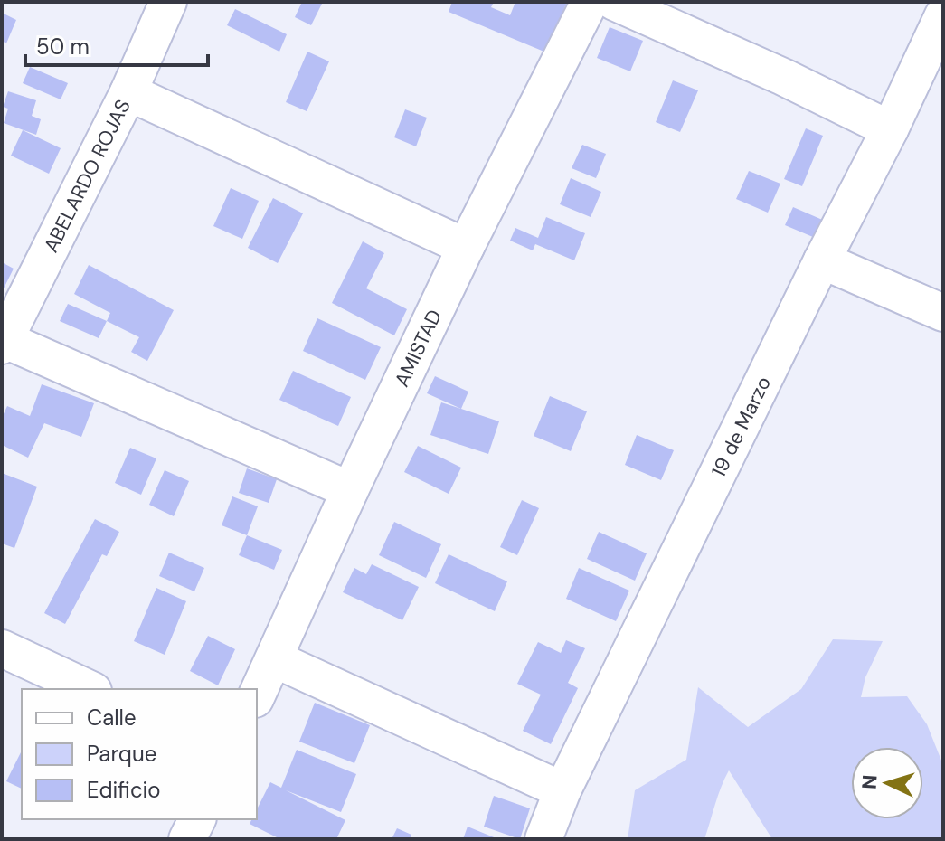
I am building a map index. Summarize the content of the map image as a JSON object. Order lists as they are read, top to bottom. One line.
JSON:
{"streets":{"street":["ABELARDO ROJAS","AMISTAD","19 de Marzo"]},"legend":["Calle","Parque","Edificio"],"scale_bar":"50 m","north":"left"}
